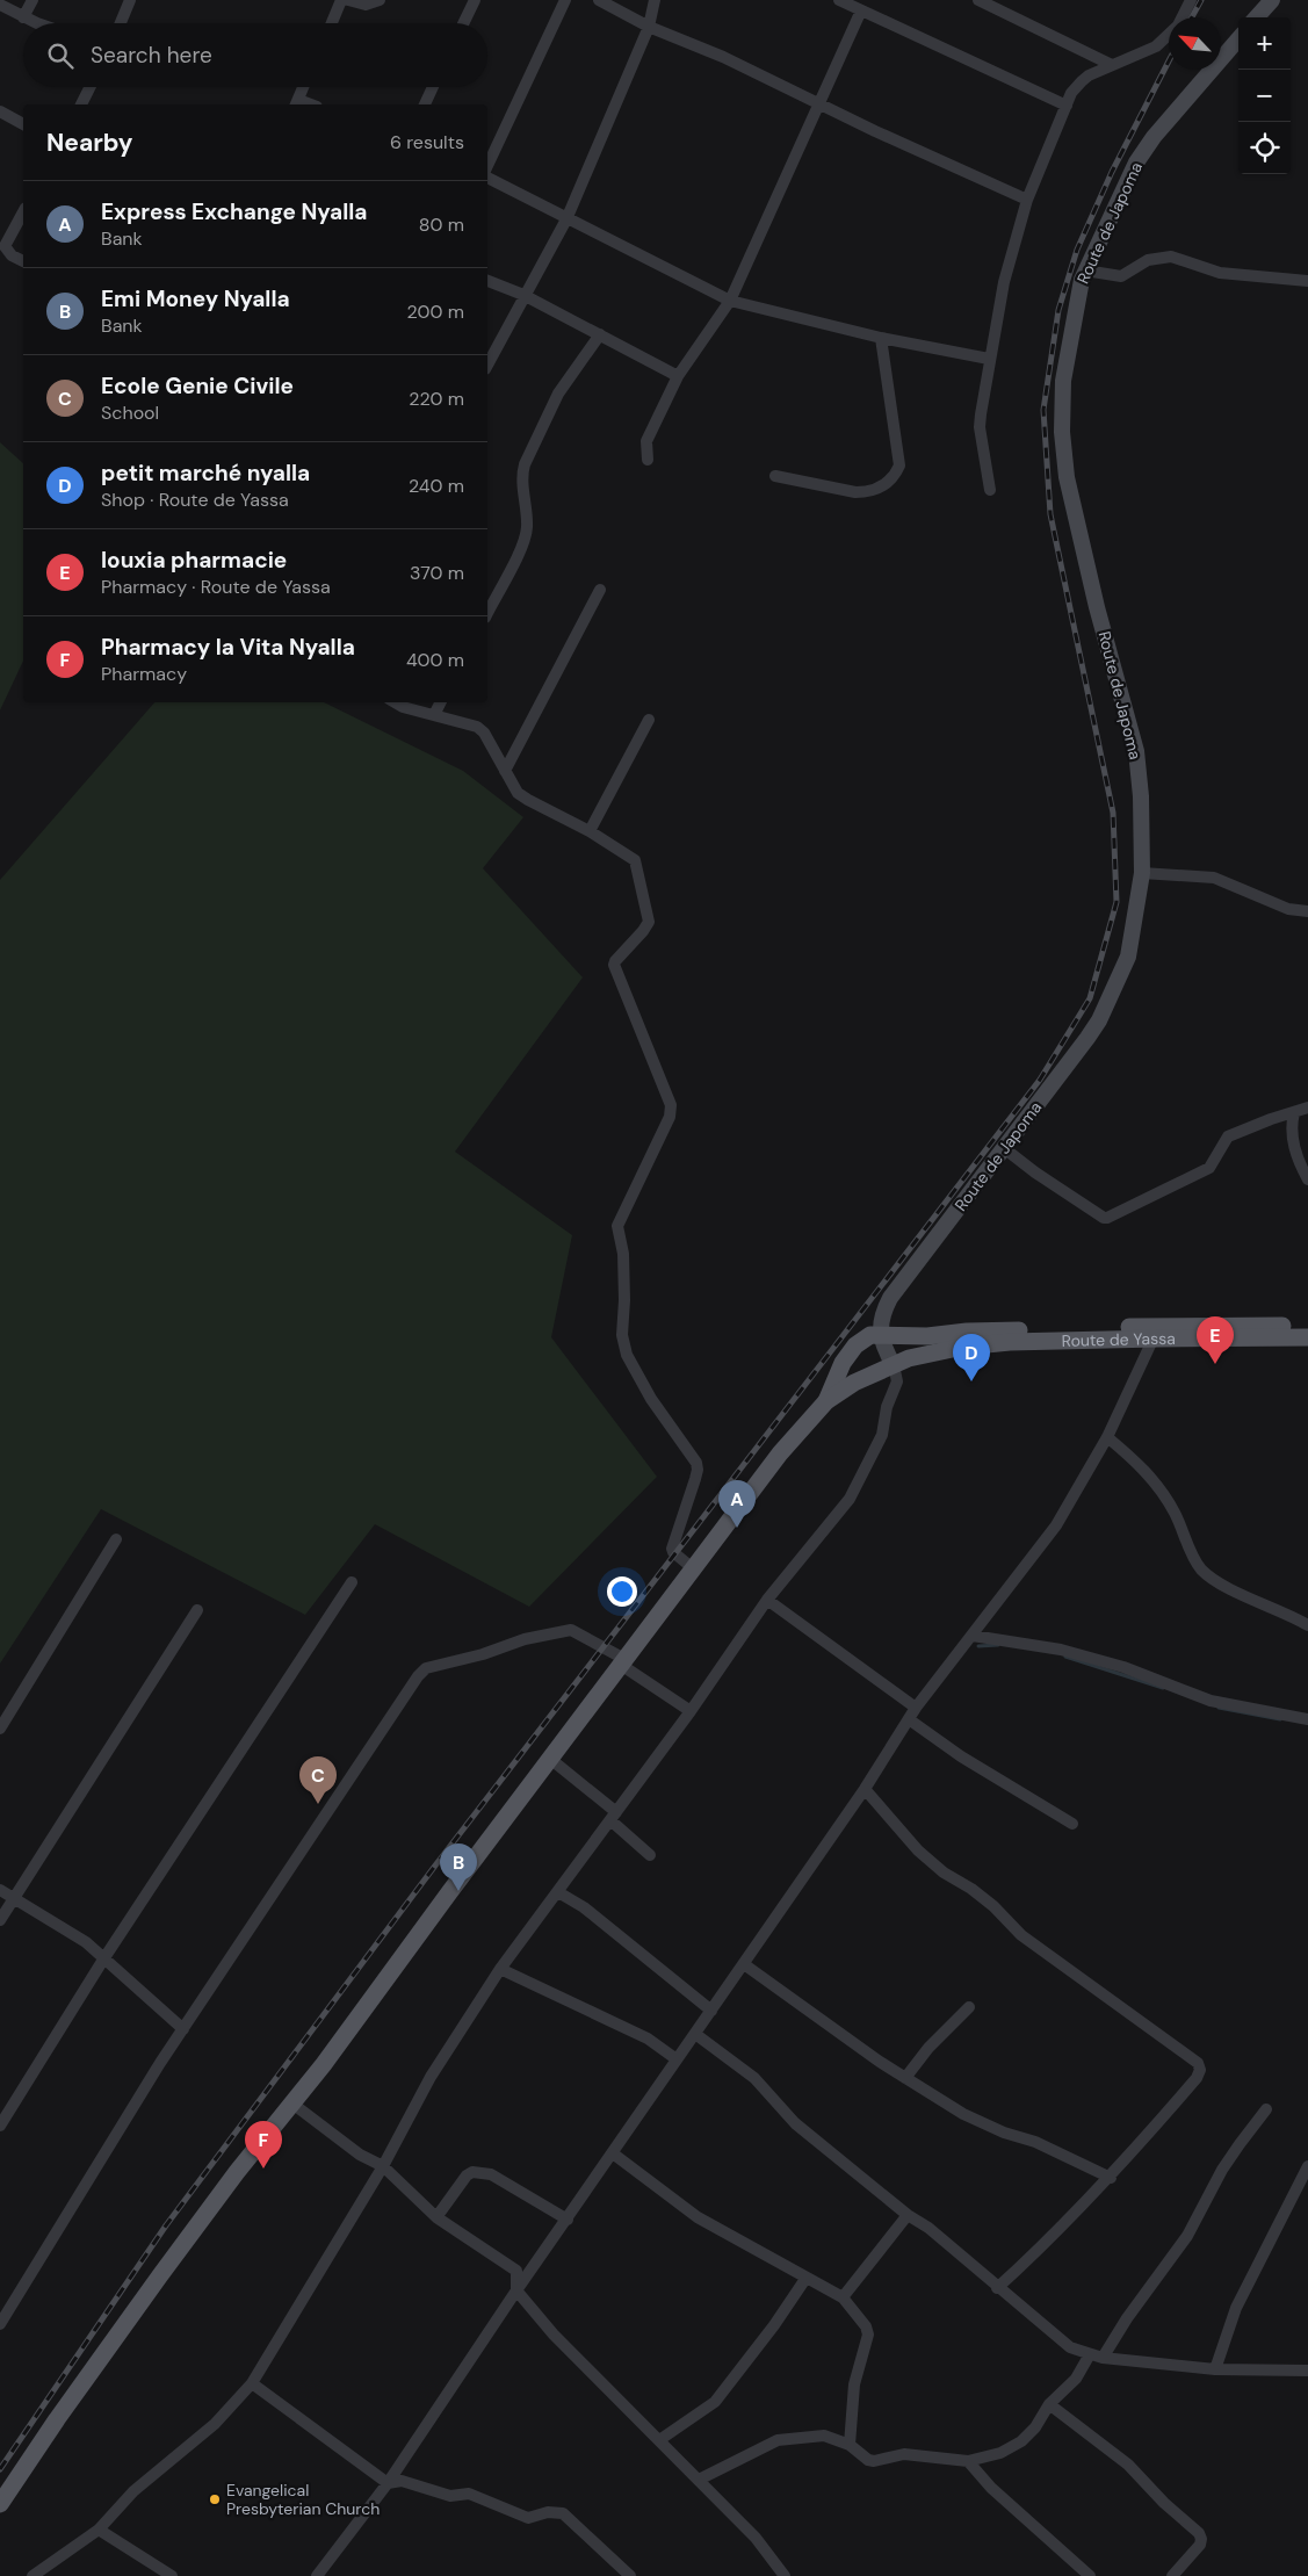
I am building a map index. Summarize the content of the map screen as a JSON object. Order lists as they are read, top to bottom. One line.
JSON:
{"streets":{"main road":["Route de Yassa"],"street":["Route de Japoma"]},"places":["Evangelical Presbyterian Church"],"north":"top left","page":{"map_buttons":["+","−"],"search":"Search here","heading":["Nearby","6 results"],"list":[{"mark":"A","name":"Express Exchange Nyalla","note":"Bank","value":"80 m"},{"mark":"B","name":"Emi Money Nyalla","note":"Bank","value":"200 m"},{"mark":"C","name":"Ecole Genie Civile","note":"School","value":"220 m"},{"mark":"D","name":"petit marché nyalla","note":"Shop · Route de Yassa","value":"240 m"},{"mark":"E","name":"louxia pharmacie","note":"Pharmacy · Route de Yassa","value":"370 m"},{"mark":"F","name":"Pharmacy la Vita Nyalla","note":"Pharmacy","value":"400 m"}],"pins":["E","D","A","C","B","F"]}}
